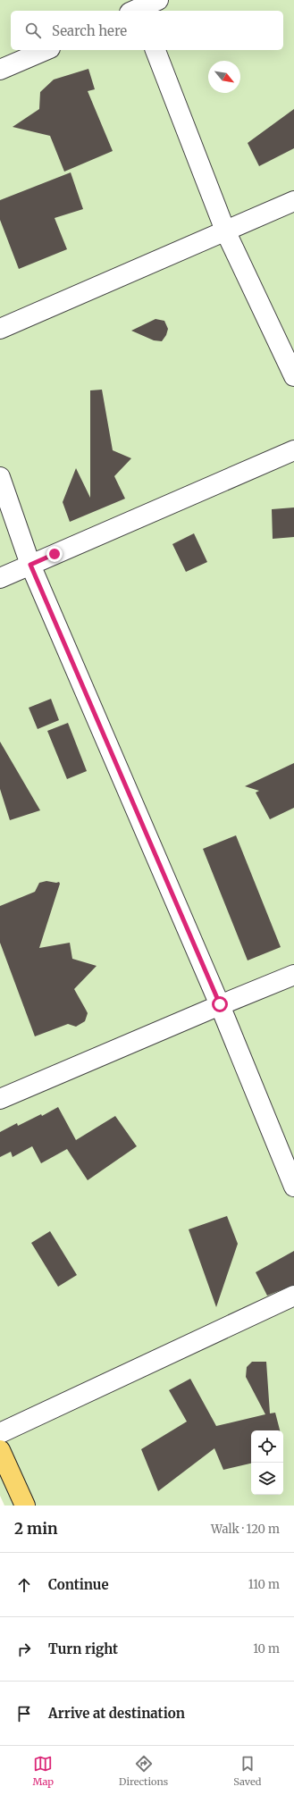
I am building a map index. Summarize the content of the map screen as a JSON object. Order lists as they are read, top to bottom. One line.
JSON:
{"north":"bottom right","page":{"search":"Search here","heading":["2 min","Walk · 120 m"],"list":[["Continue","110 m"],["Turn right","10 m"],"Arrive at destination"],"nav":["Map","Directions","Saved"]}}
